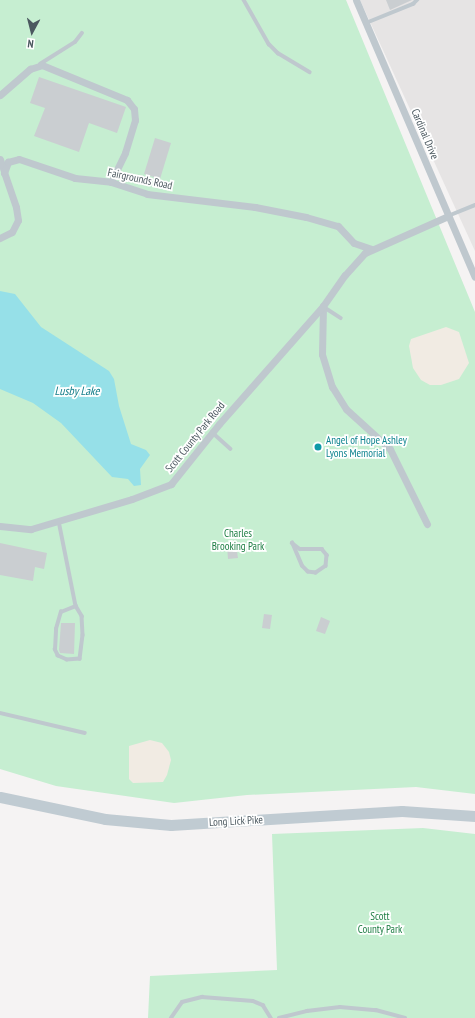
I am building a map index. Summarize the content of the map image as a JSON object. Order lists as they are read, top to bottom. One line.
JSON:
{"streets":{"main road":["Long Lick Pike"],"street":["Cardinal Drive","Fairgrounds Road","Scott County Park Road"]},"crossings":[["Fairgrounds Road","Scott County Park Road"]],"water":["Lusby Lake"],"parks":["Charles Brooking Park","Scott County Park"],"places":["Angel of Hope Ashley Lyons Memorial"],"north":"bottom"}
